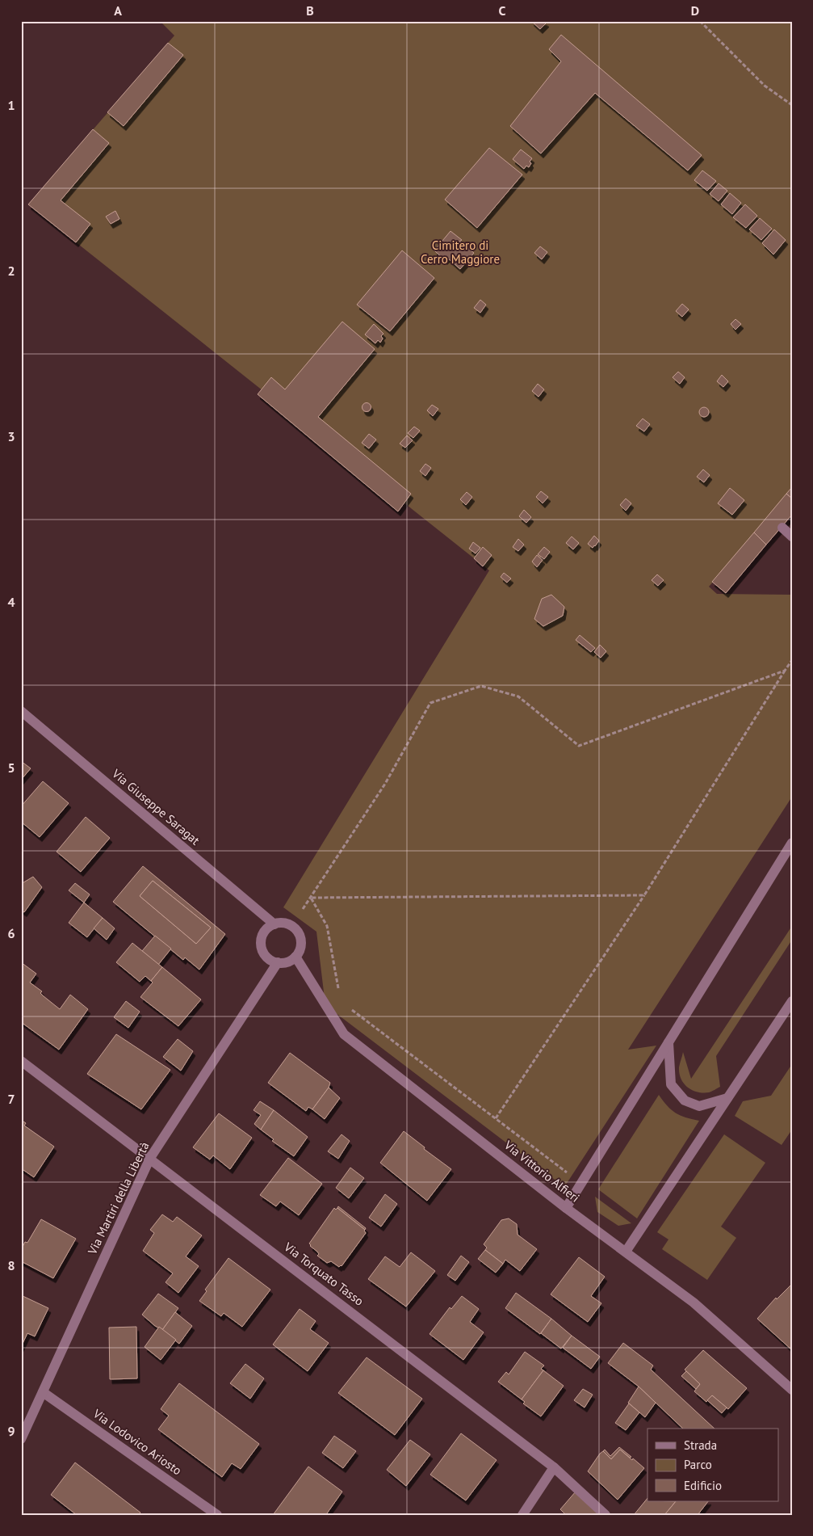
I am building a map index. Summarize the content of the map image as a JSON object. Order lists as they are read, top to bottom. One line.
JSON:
{"streets":{"street":["Via Giuseppe Saragat","Via Vittorio Alfieri","Via Martiri della Libertà","Via Torquato Tasso","Via Lodovico Ariosto"]},"crossings":[["Via Giuseppe Saragat","Via Vittorio Alfieri"],["Via Giuseppe Saragat","Via Martiri della Libertà"],["Via Vittorio Alfieri","Via Martiri della Libertà"],["Via Martiri della Libertà","Via Torquato Tasso"],["Via Martiri della Libertà","Via Lodovico Ariosto"]],"parks":["Cimitero di Cerro Maggiore"],"legend":["Strada","Parco","Edificio"],"grid":{"columns":["A","B","C","D"],"rows":["1","2","3","4","5","6","7","8","9"]}}
